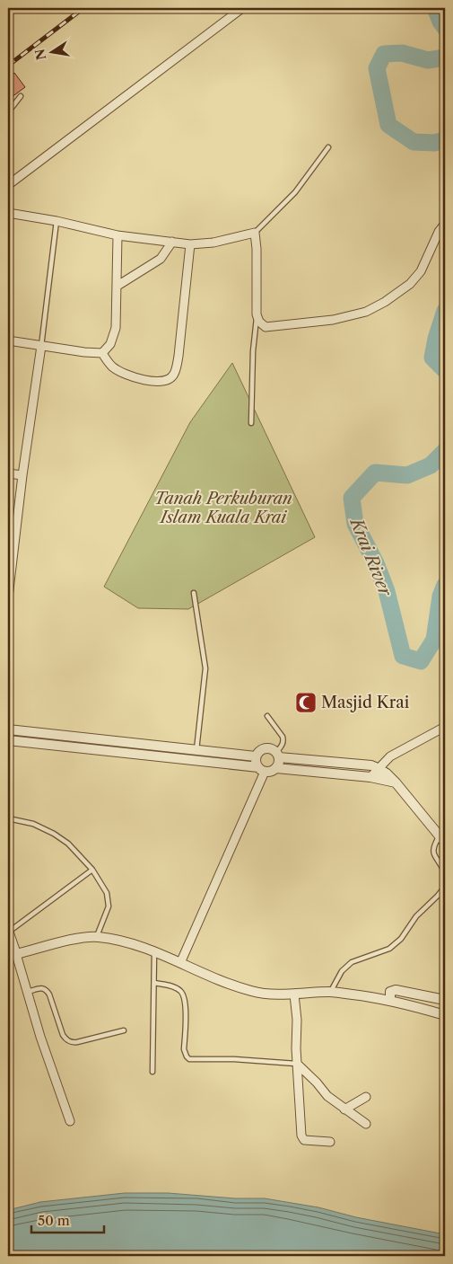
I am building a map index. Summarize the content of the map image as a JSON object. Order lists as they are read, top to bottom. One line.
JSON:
{"water":["Krai River"],"parks":["Tanah Perkuburan Islam Kuala Krai"],"places":{"mosque":["Masjid Krai"]},"scale_bar":"50 m","north":"left"}
